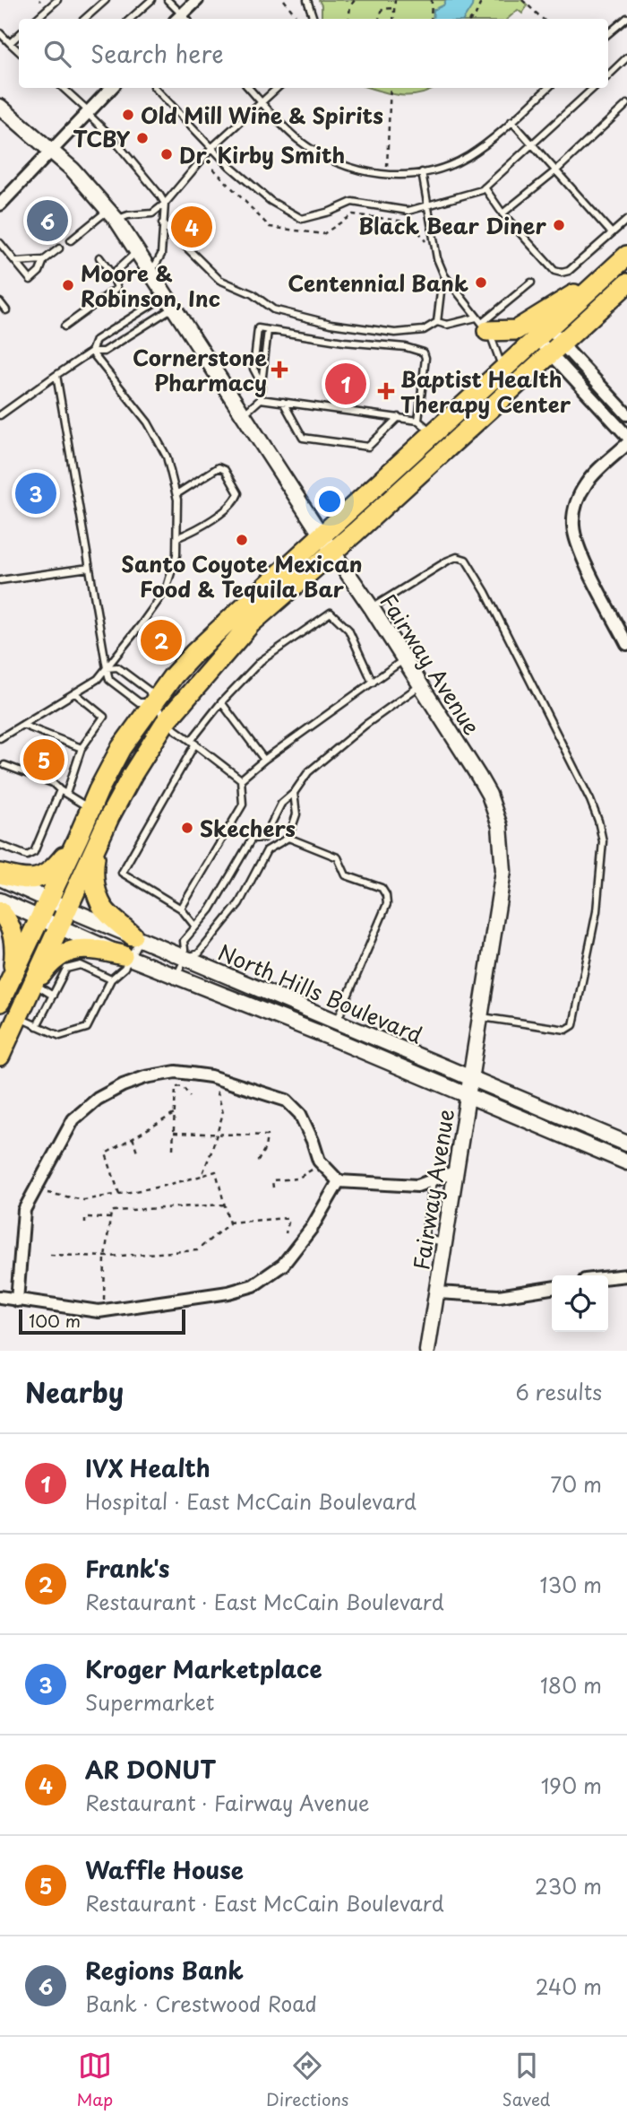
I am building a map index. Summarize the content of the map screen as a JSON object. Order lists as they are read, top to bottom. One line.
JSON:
{"streets":{"street":["Fairway Avenue","North Hills Boulevard"]},"crossings":[["Fairway Avenue","North Hills Boulevard"]],"places":{"other":["Old Mill Wine & Spirits","TCBY","Dr. Kirby Smith","Black Bear Diner","Centennial Bank","Moore & Robinson, Inc","Santo Coyote Mexican Food & Tequila Bar","Skechers"],"health":["Cornerstone Pharmacy","Baptist Health Therapy Center"]},"scale_bar":"100 m","page":{"search":"Search here","pins":["6","4","1","3","2","5"],"scale":"100 m","heading":["Nearby","6 results"],"list":[{"mark":"1","name":"IVX Health","note":"Hospital · East McCain Boulevard","value":"70 m"},{"mark":"2","name":"Frank's","note":"Restaurant · East McCain Boulevard","value":"130 m"},{"mark":"3","name":"Kroger Marketplace","note":"Supermarket","value":"180 m"},{"mark":"4","name":"AR DONUT","note":"Restaurant · Fairway Avenue","value":"190 m"},{"mark":"5","name":"Waffle House","note":"Restaurant · East McCain Boulevard","value":"230 m"},{"mark":"6","name":"Regions Bank","note":"Bank · Crestwood Road","value":"240 m"}],"nav":["Map","Directions","Saved"]}}
